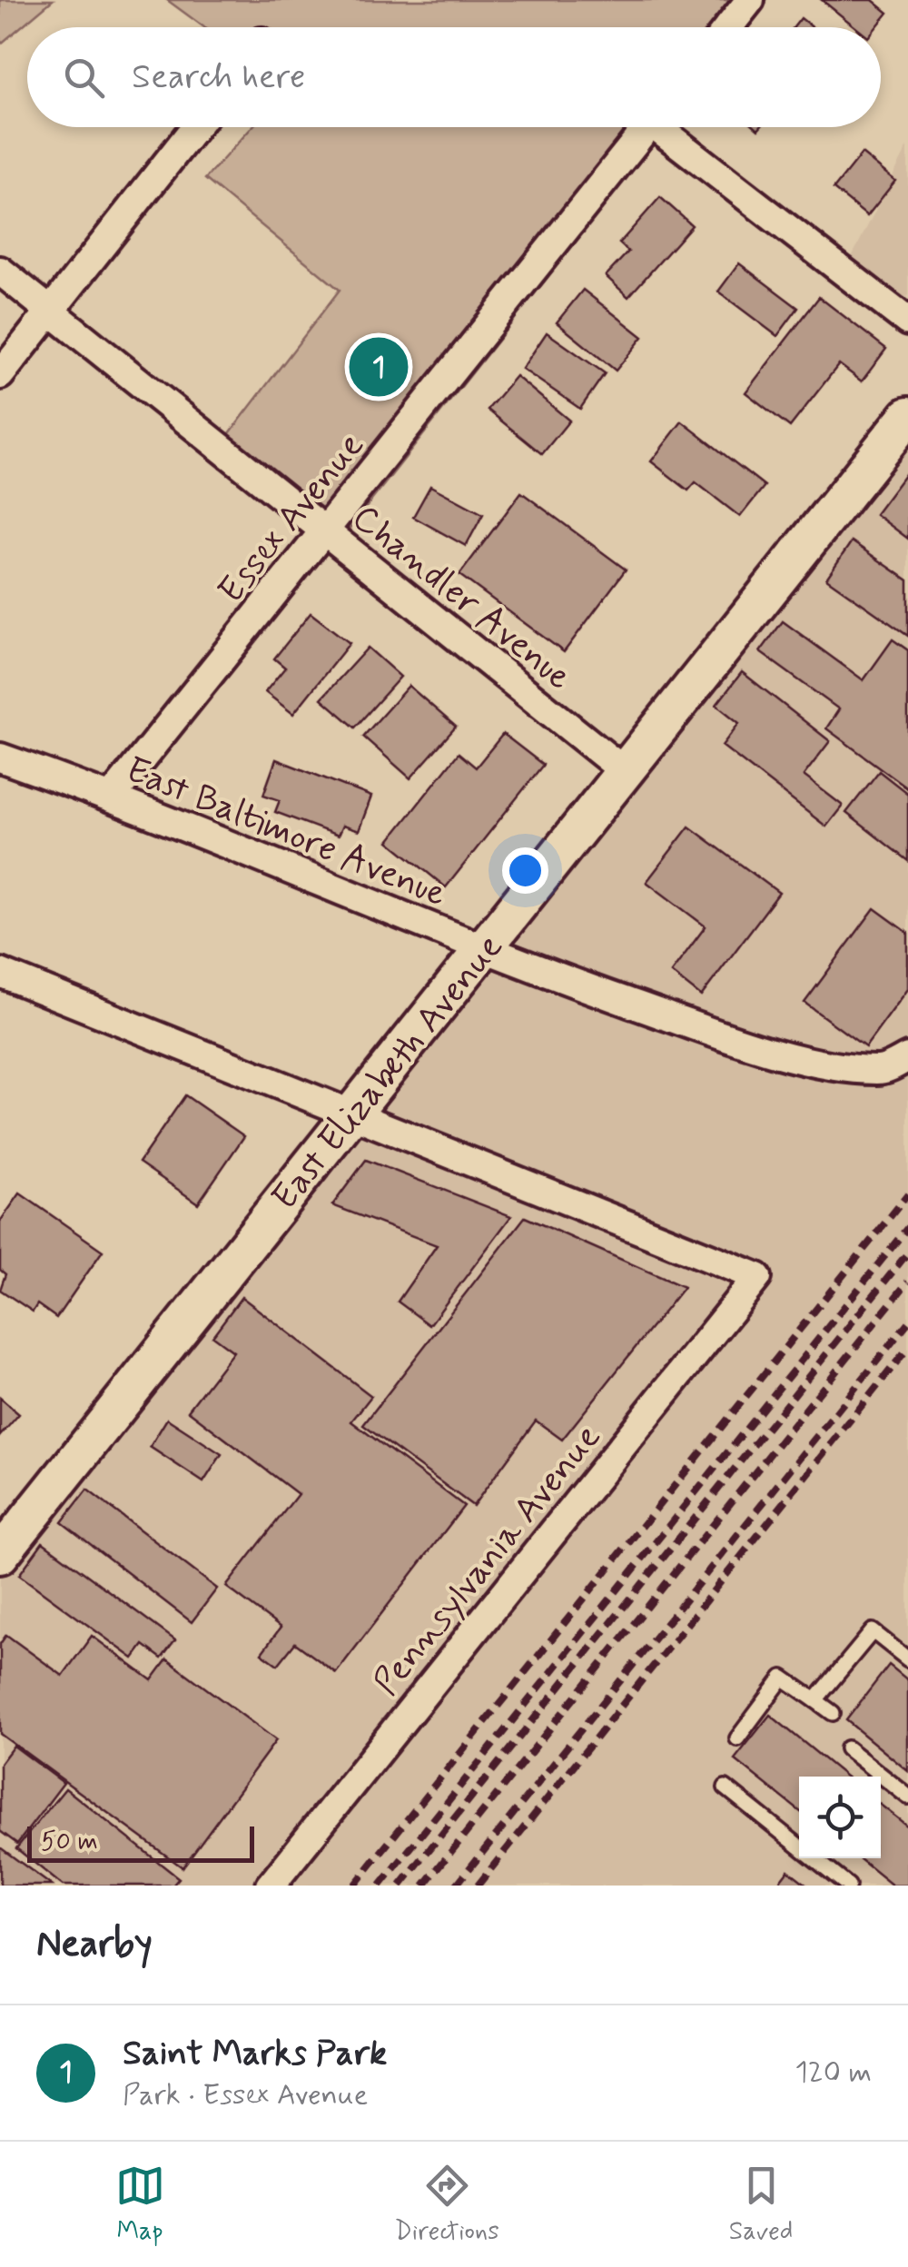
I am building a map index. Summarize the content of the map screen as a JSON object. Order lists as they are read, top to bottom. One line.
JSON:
{"streets":{"street":["Essex Avenue","Chandler Avenue","East Baltimore Avenue","East Elizabeth Avenue","Pennsylvania Avenue"]},"crossings":[["Essex Avenue","Chandler Avenue"],["Essex Avenue","East Baltimore Avenue"],["Chandler Avenue","East Elizabeth Avenue"],["East Baltimore Avenue","East Elizabeth Avenue"],["East Elizabeth Avenue","Pennsylvania Avenue"]],"scale_bar":"50 m","page":{"search":"Search here","pins":"1","scale":"50 m","heading":"Nearby","list":[{"mark":"1","name":"Saint Marks Park","note":"Park · Essex Avenue","value":"120 m"}],"nav":["Map","Directions","Saved"]}}
